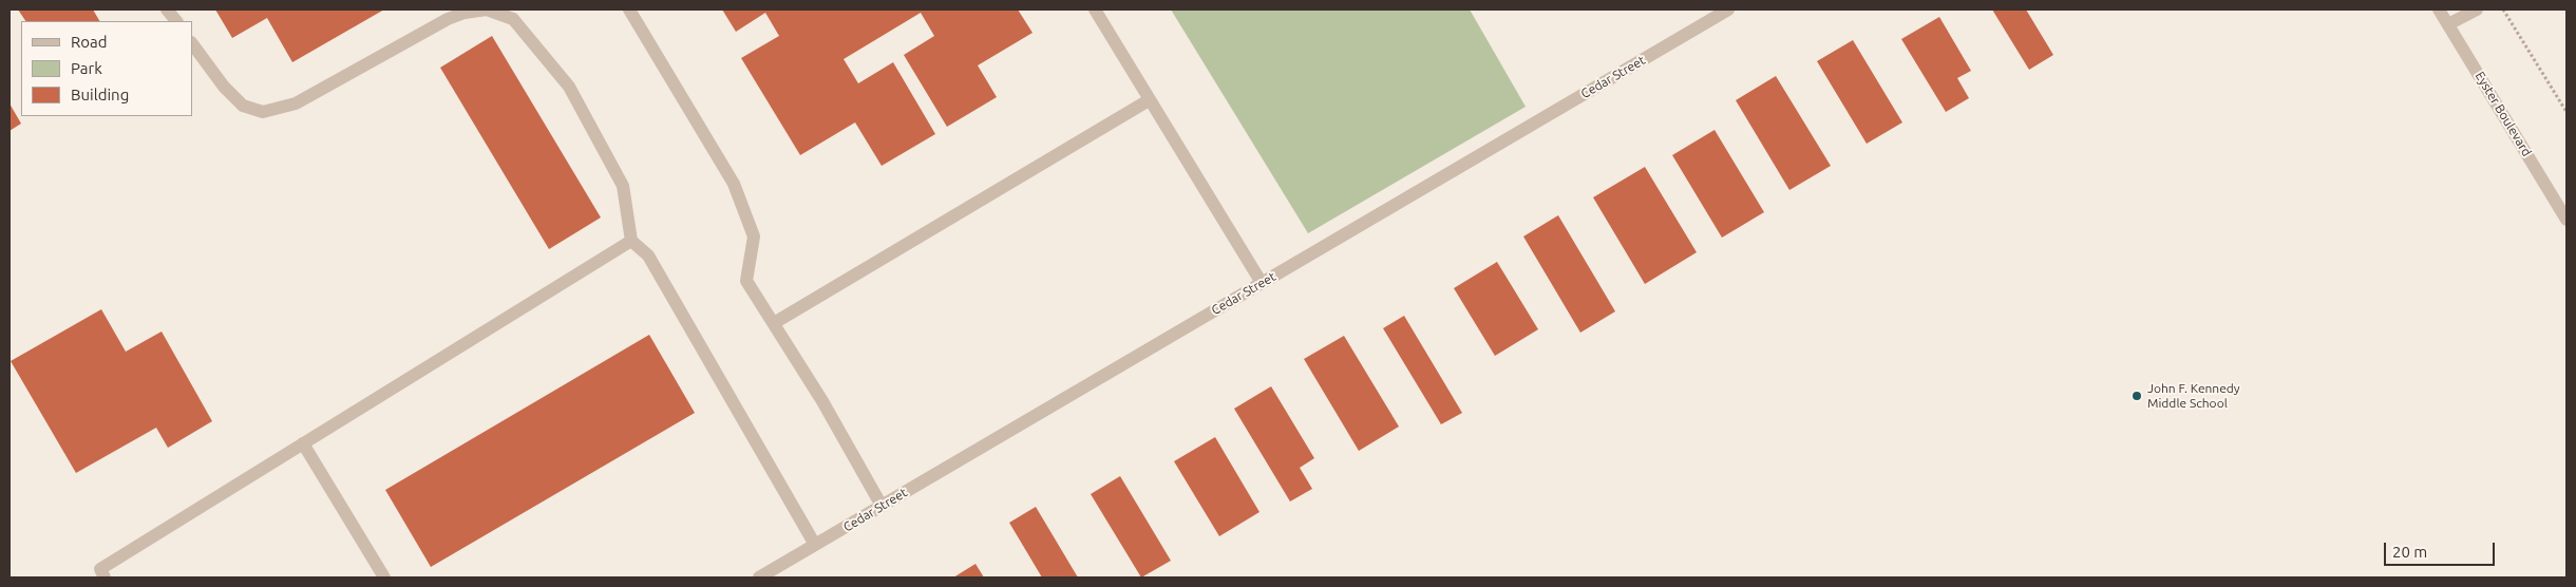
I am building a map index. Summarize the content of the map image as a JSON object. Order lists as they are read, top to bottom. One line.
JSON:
{"streets":{"street":["Cedar Street","Eyster Boulevard"]},"places":["John F. Kennedy Middle School"],"legend":["Road","Park","Building"],"scale_bar":"20 m"}
